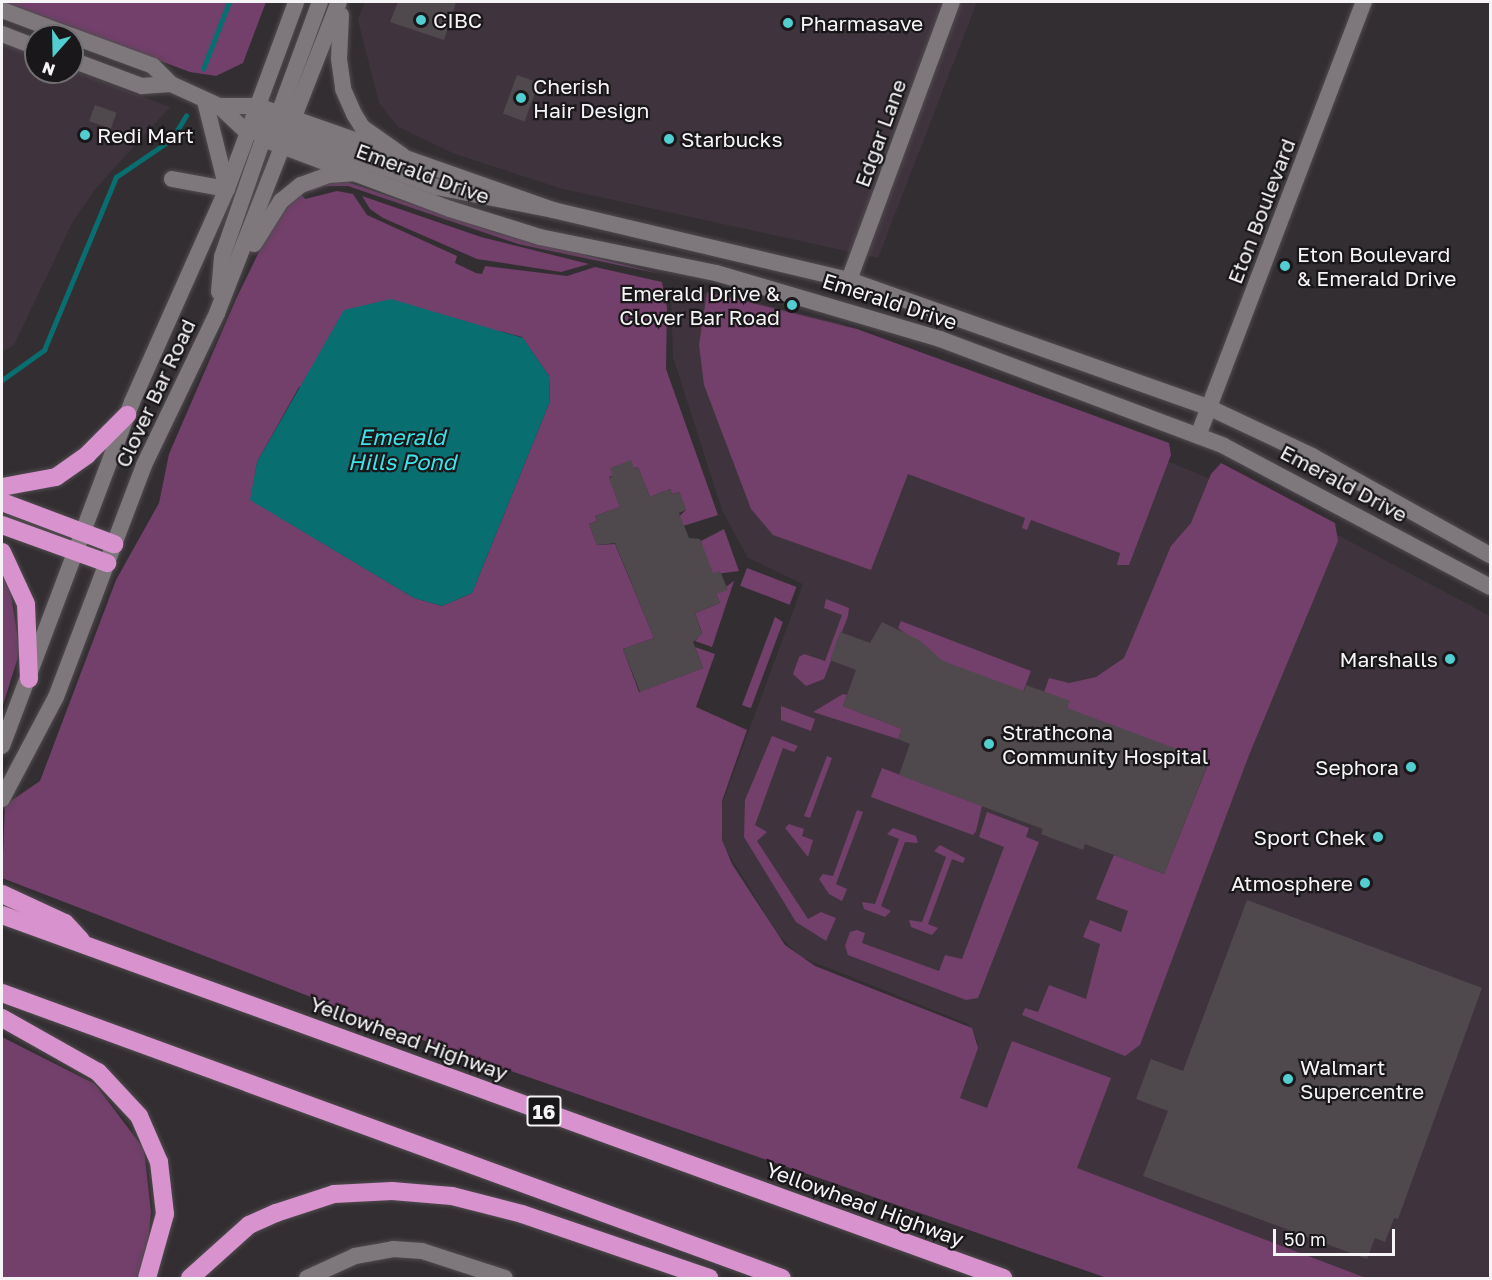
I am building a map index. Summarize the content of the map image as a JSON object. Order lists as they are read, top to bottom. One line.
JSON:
{"streets":{"highway":["Yellowhead Highway","16"],"street":["Edgar Lane","Emerald Drive","Eton Boulevard","Clover Bar Road"]},"crossings":[["Edgar Lane","Emerald Drive"],["Emerald Drive","Eton Boulevard"],["Emerald Drive","Clover Bar Road"]],"water":["Emerald Hills Pond"],"places":["CIBC","Pharmasave","Cherish Hair Design","Redi Mart","Starbucks","Eton Boulevard & Emerald Drive","Emerald Drive & Clover Bar Road","Marshalls","Strathcona Community Hospital","Sephora","Sport Chek","Atmosphere","Walmart Supercentre"],"scale_bar":"50 m","north":"bottom"}
